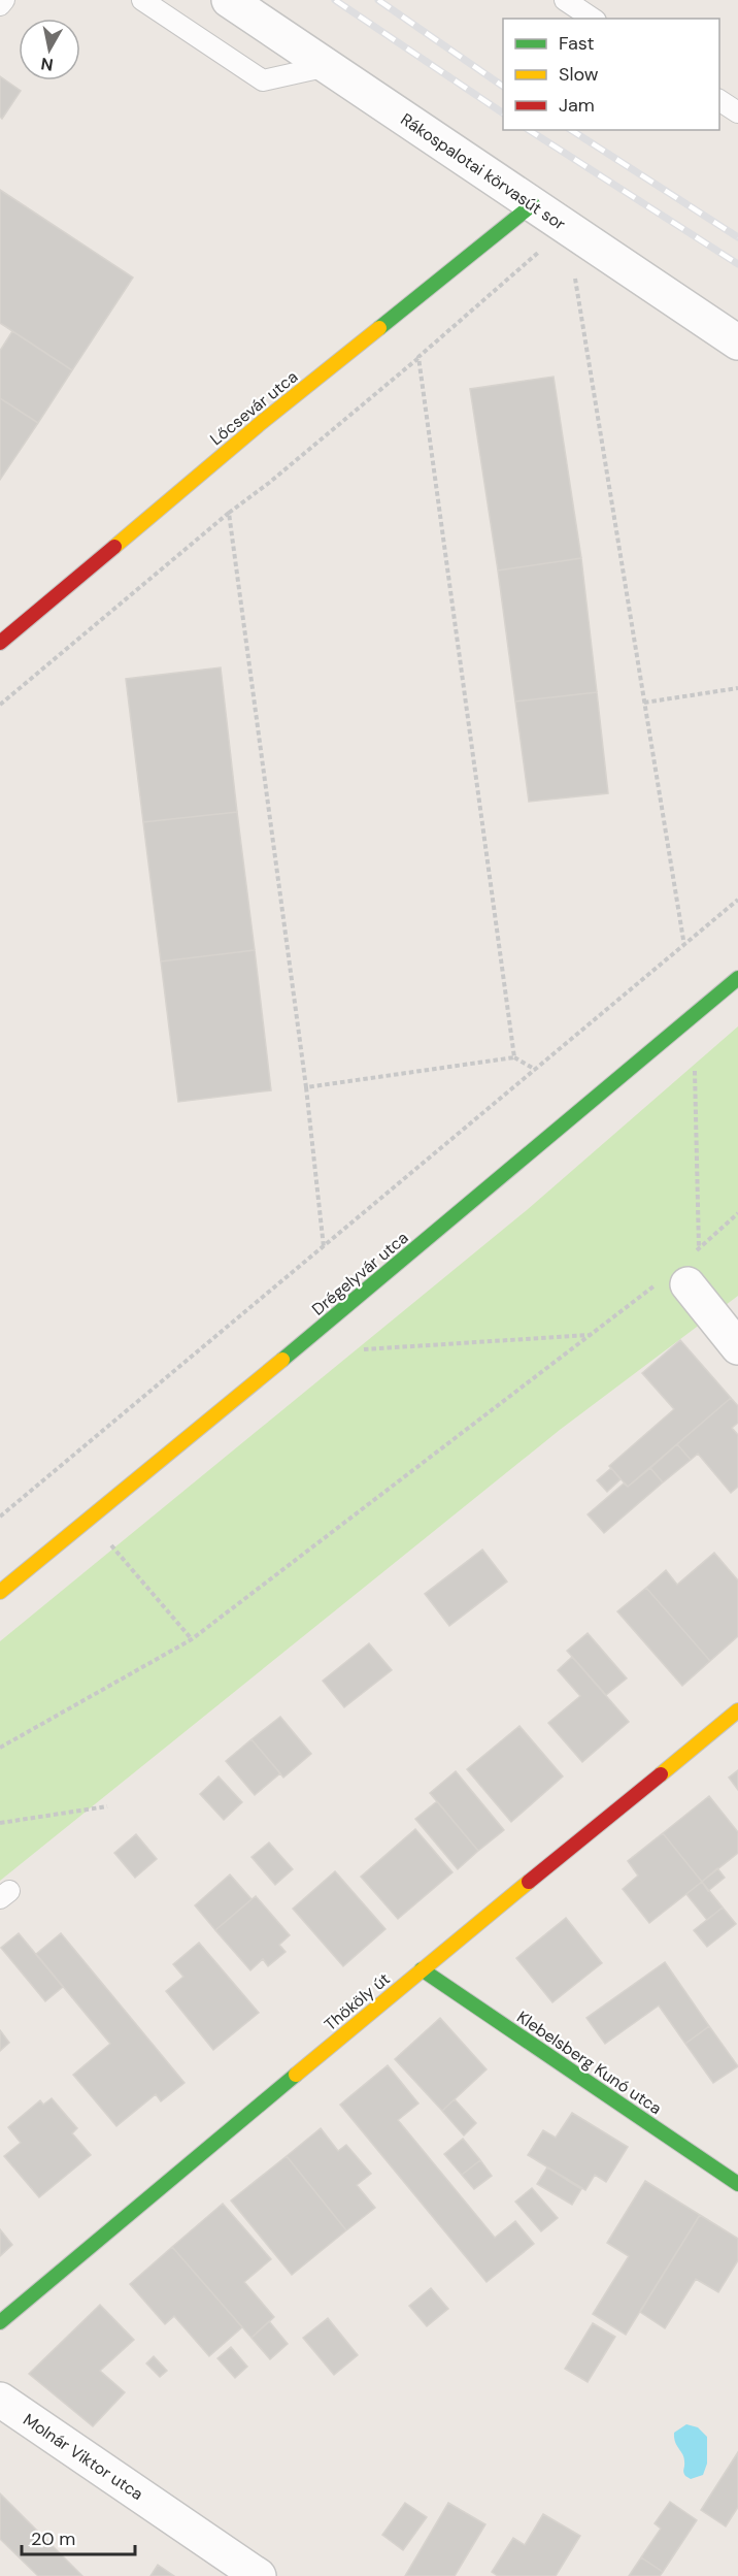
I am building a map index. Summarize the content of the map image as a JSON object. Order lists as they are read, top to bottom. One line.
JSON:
{"streets":{"street":["Rákospalotai körvasút sor","Lőcsevár utca","Drégelyvár utca","Thököly út","Klebelsberg Kunó utca","Molnár Viktor utca"]},"crossings":[["Rákospalotai körvasút sor","Lőcsevár utca"],["Thököly út","Klebelsberg Kunó utca"]],"legend":["Fast","Slow","Jam"],"scale_bar":"20 m","north":"bottom"}
